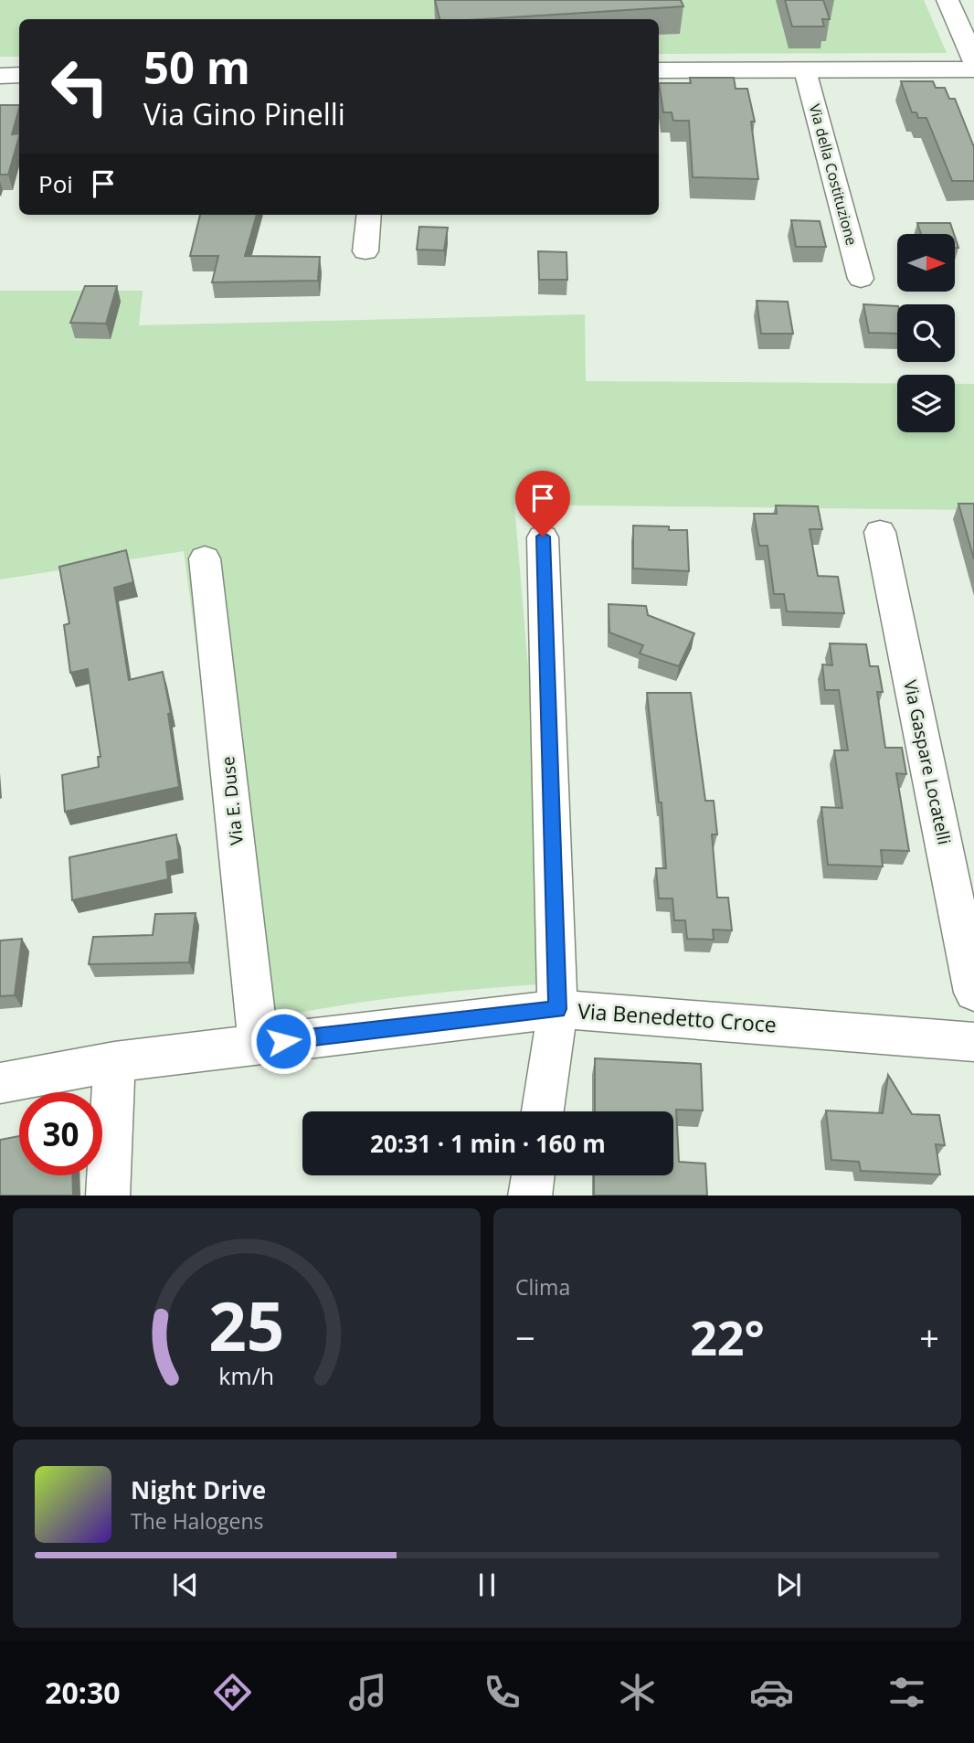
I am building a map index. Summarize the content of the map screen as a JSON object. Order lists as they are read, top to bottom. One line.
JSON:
{"streets":{"street":["Via della Costituzione","Via Gaspare Locatelli","Via E. Duse","Via Benedetto Croce"]},"crossings":[["Via E. Duse","Via Benedetto Croce"]],"north":"right","page":{"turn":["50 m","Via Gino Pinelli"],"then":"Poi","limit":"30","trip":"20:31 · 1 min · 160 m","tile":"Clima","heat":["−","22°","+"],"song":["Night Drive","The Halogens"],"tabs":"20:30","gauge":["25","km/h"]}}
